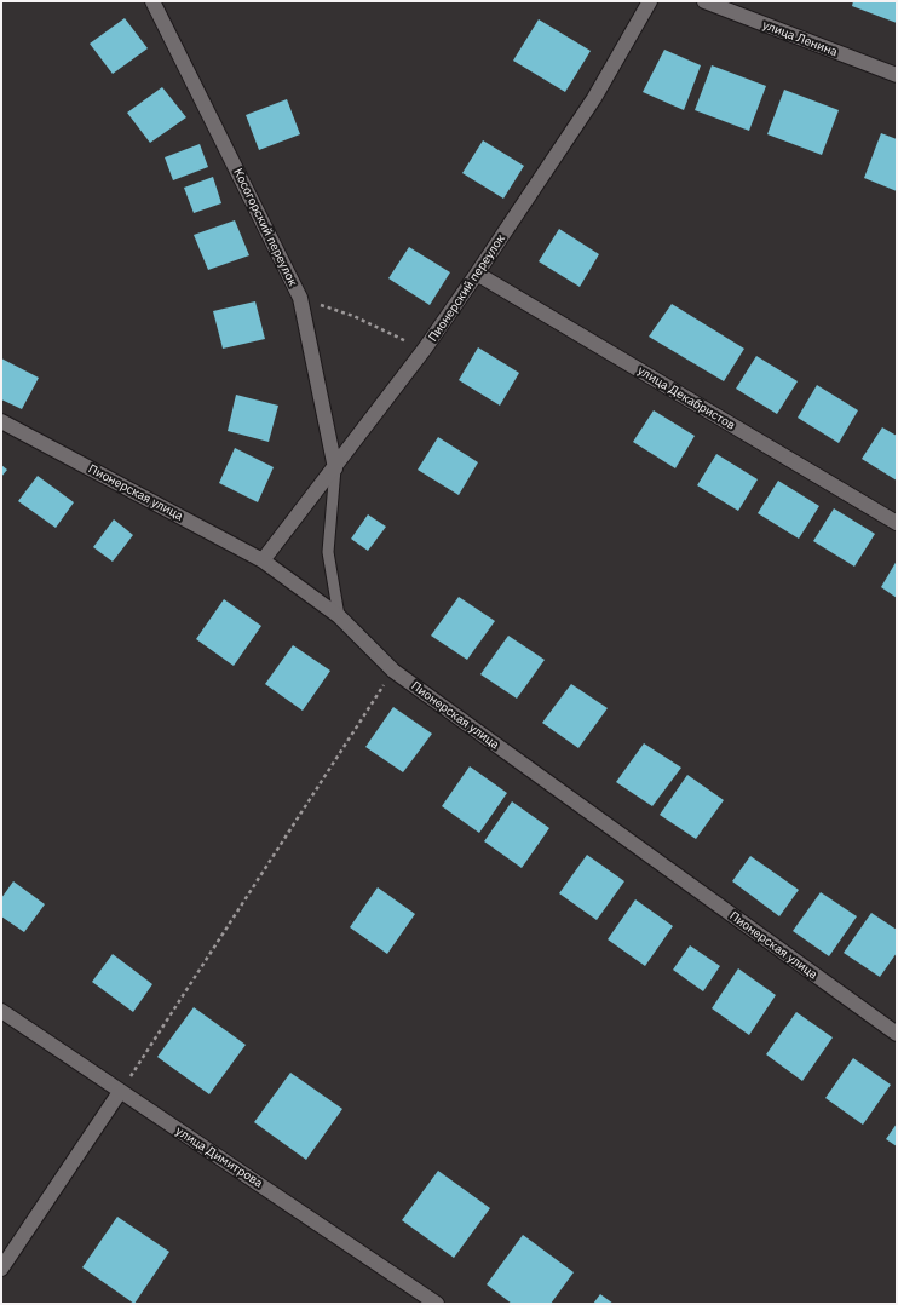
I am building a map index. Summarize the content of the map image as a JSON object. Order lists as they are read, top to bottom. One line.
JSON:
{"streets":{"street":["улица Ленина","Косогорский переулок","Пионерский переулок","улица Декабристов","Пионерская улица","улица Димитрова"]},"crossings":[["Косогорский переулок","Пионерский переулок"],["Пионерский переулок","улица Декабристов"],["Пионерский переулок","Пионерская улица"]]}
